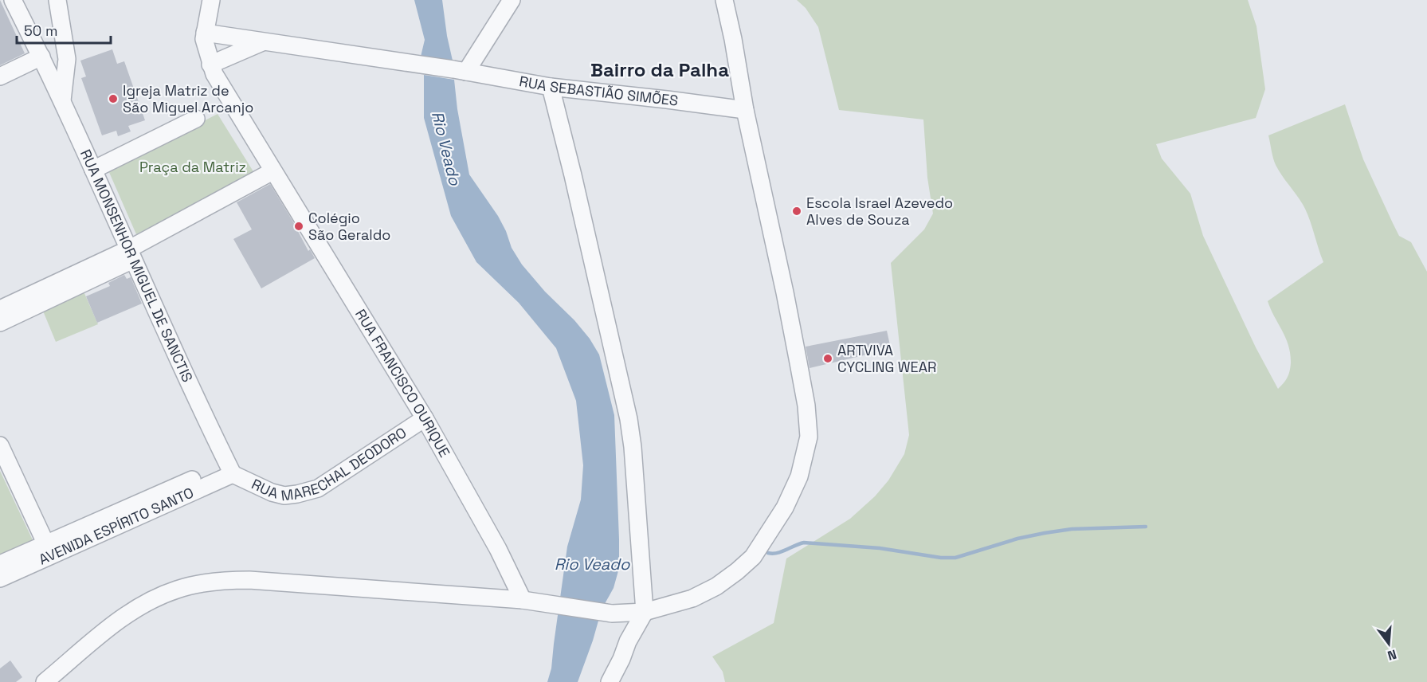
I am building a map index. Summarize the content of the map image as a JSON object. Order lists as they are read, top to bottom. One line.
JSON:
{"streets":{"street":["RUA SEBASTIÃO SIMÕES","RUA MONSENHOR MIGUEL DE SANCTIS","RUA FRANCISCO OURIQUE","RUA MARECHAL DEODORO","AVENIDA ESPÍRITO SANTO"]},"crossings":[["RUA SEBASTIÃO SIMÕES","RUA FRANCISCO OURIQUE"],["RUA MONSENHOR MIGUEL DE SANCTIS","RUA MARECHAL DEODORO"],["RUA MONSENHOR MIGUEL DE SANCTIS","AVENIDA ESPÍRITO SANTO"],["RUA FRANCISCO OURIQUE","RUA MARECHAL DEODORO"],["RUA MARECHAL DEODORO","AVENIDA ESPÍRITO SANTO"]],"districts":["Bairro da Palha"],"water":["Rio Veado"],"parks":["Praça da Matriz"],"places":["Igreja Matriz de São Miguel Arcanjo","Escola Israel Azevedo Alves de Souza","Colégio São Geraldo","ARTVIVA CYCLING WEAR"],"scale_bar":"50 m","north":"bottom"}
